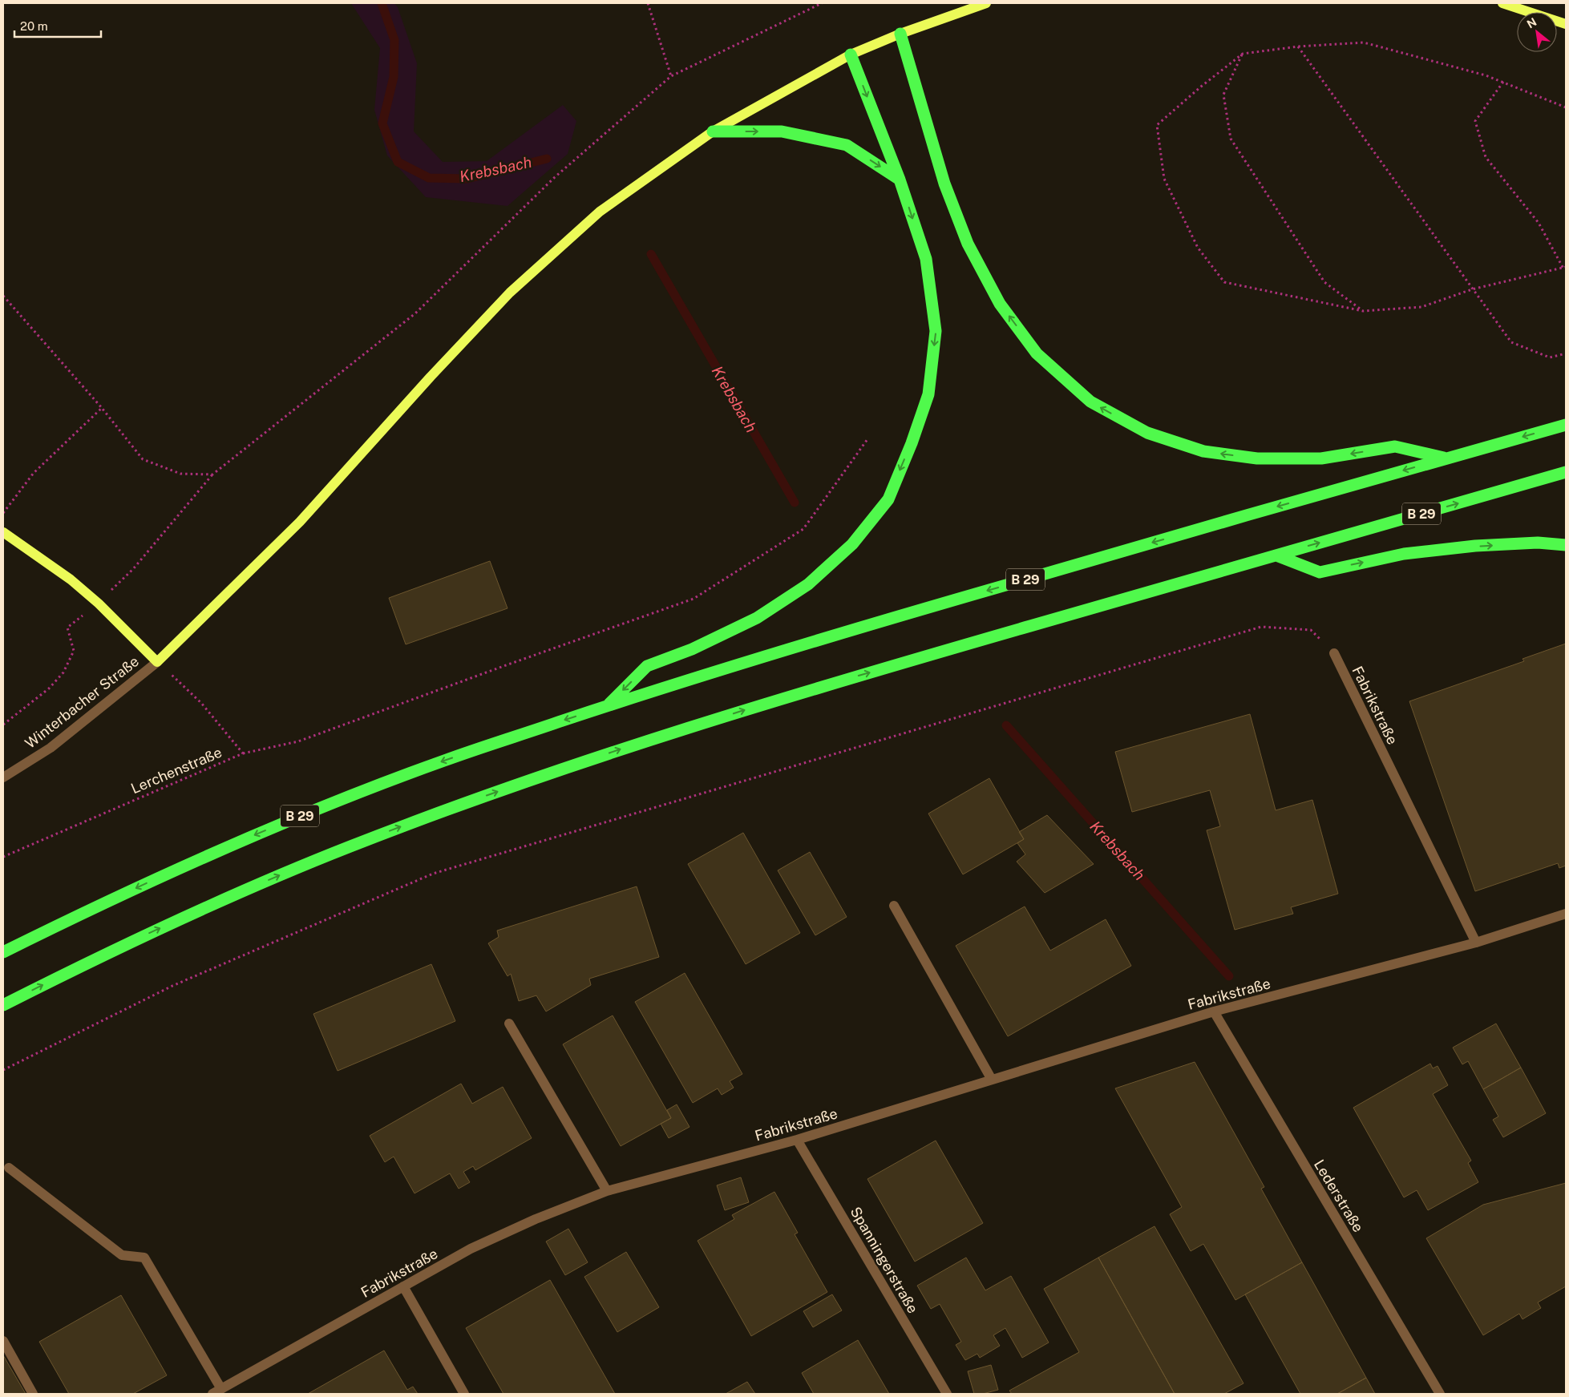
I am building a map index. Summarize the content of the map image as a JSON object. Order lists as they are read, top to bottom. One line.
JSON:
{"streets":{"highway":["B 29"],"street":["Winterbacher Straße","Fabrikstraße","Lederstraße","Spanningerstraße"],"path":["Lerchenstraße"]},"crossings":[["Winterbacher Straße","Lerchenstraße"],["Fabrikstraße","Lederstraße"],["Fabrikstraße","Spanningerstraße"]],"water":["Krebsbach"],"scale_bar":"20 m","north":"top left"}
